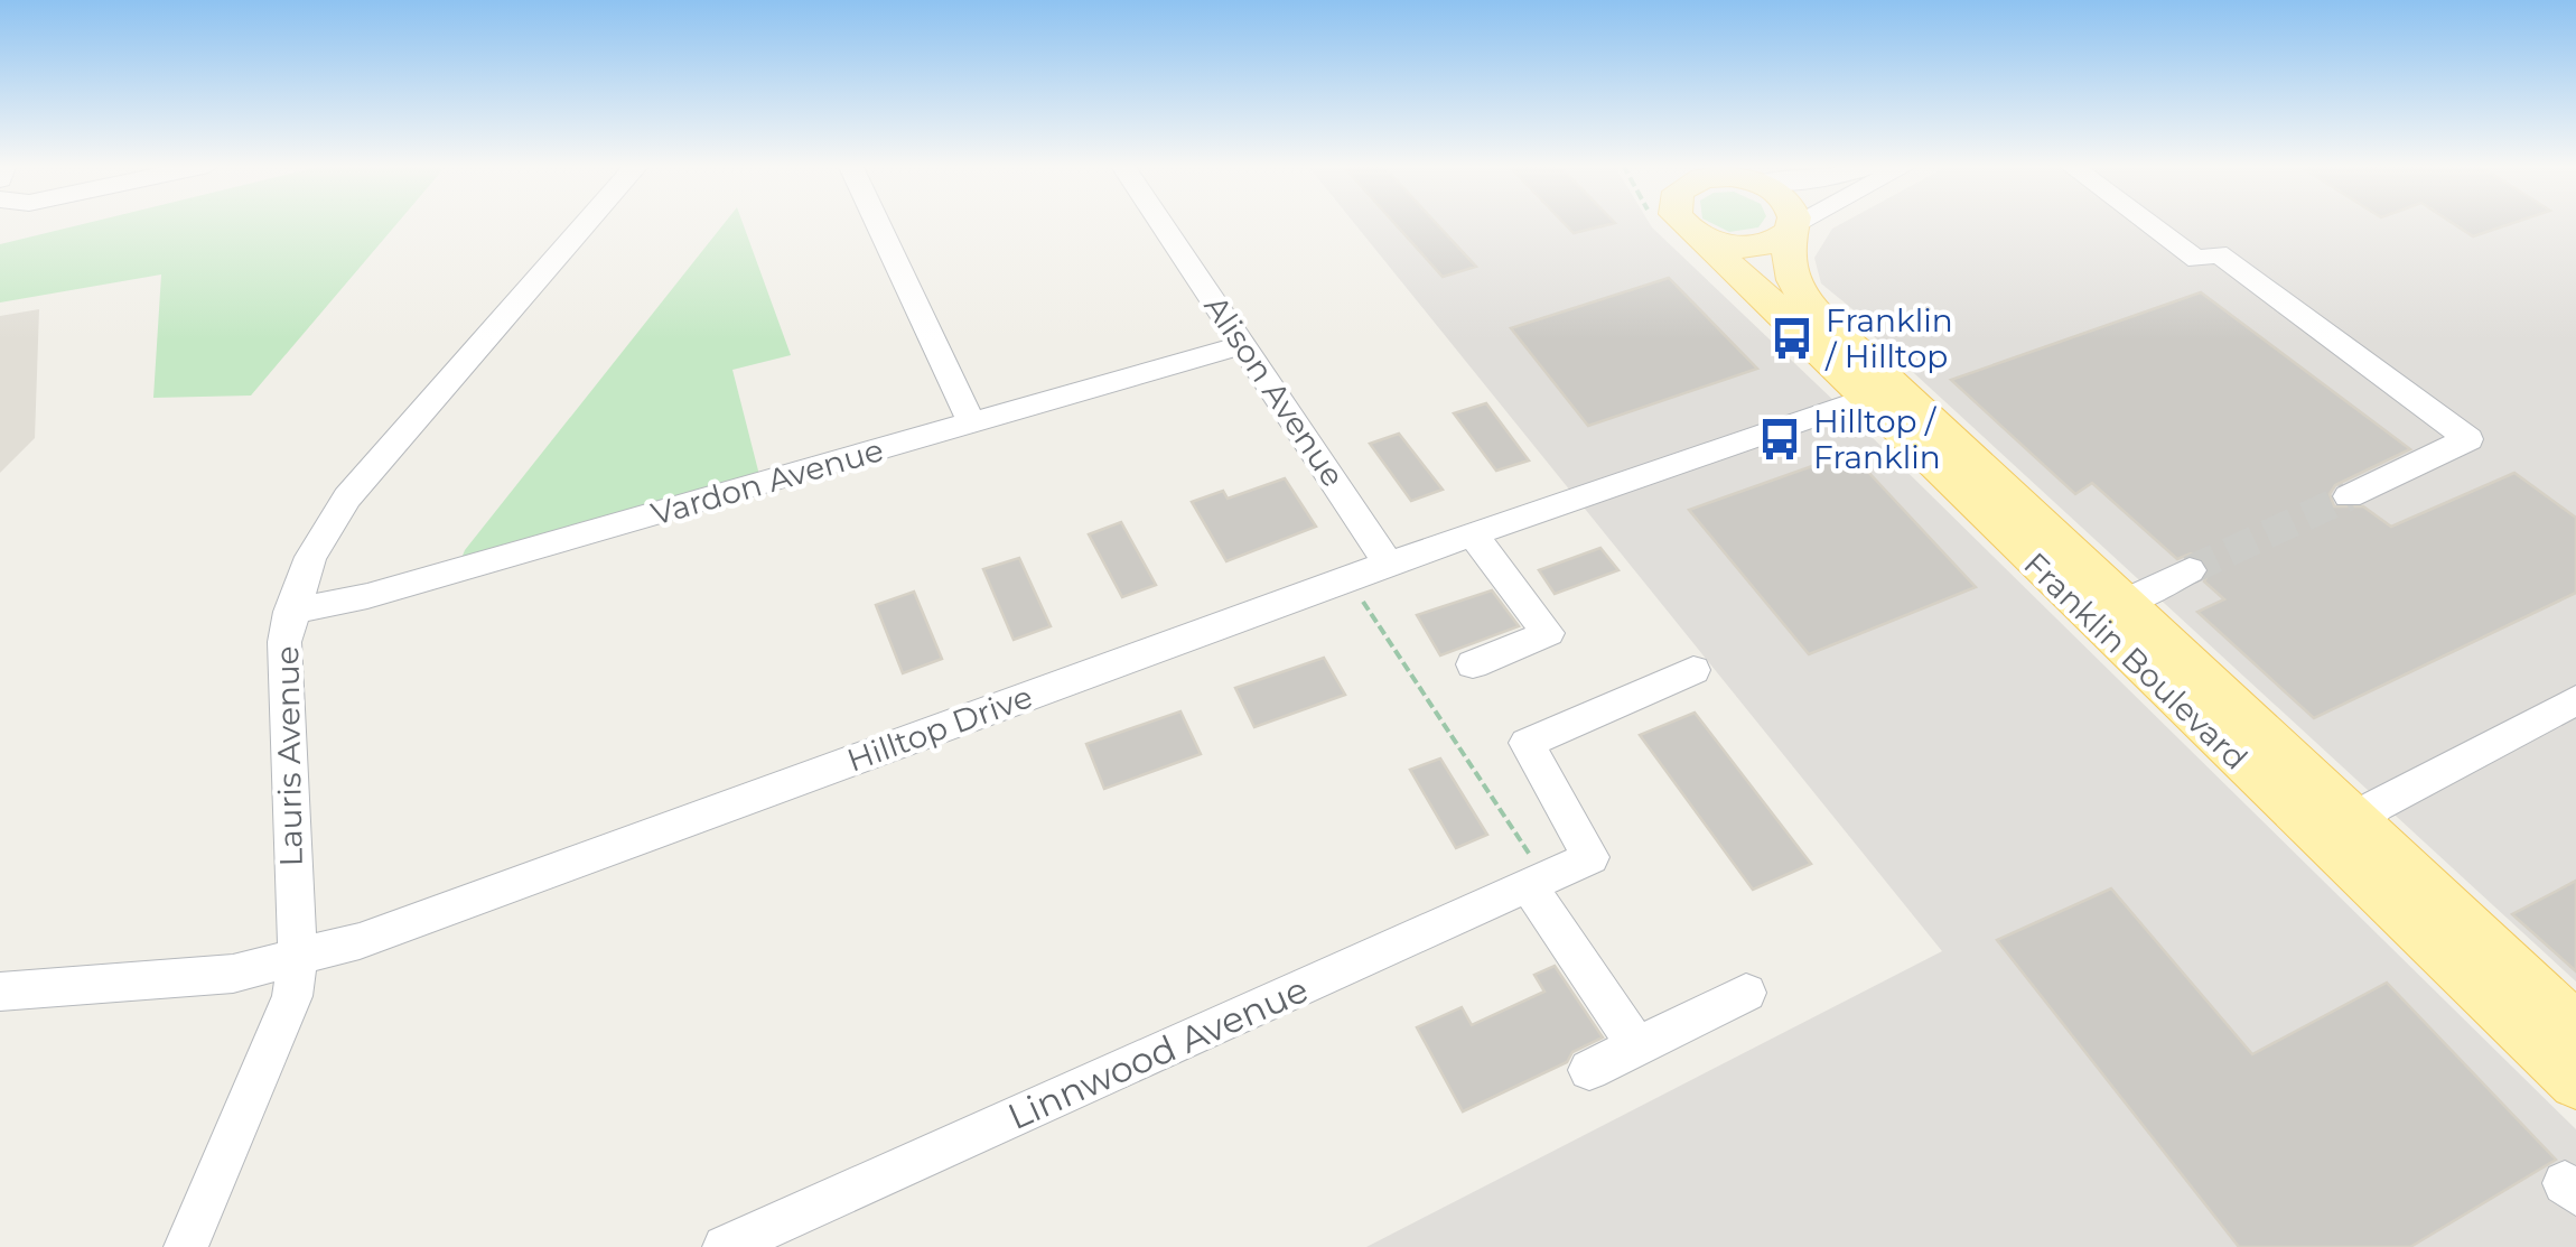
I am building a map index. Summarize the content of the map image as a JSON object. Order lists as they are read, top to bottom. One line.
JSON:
{"streets":{"main road":["Franklin Boulevard"],"street":["Alison Avenue","Vardon Avenue","Hilltop Drive","Lauris Avenue","Linnwood Avenue"]},"crossings":[["Alison Avenue","Vardon Avenue"],["Alison Avenue","Hilltop Drive"],["Vardon Avenue","Lauris Avenue"],["Franklin Boulevard","Hilltop Drive"],["Hilltop Drive","Lauris Avenue"]],"places":{"bus stop":["Franklin / Hilltop","Hilltop / Franklin"]}}
